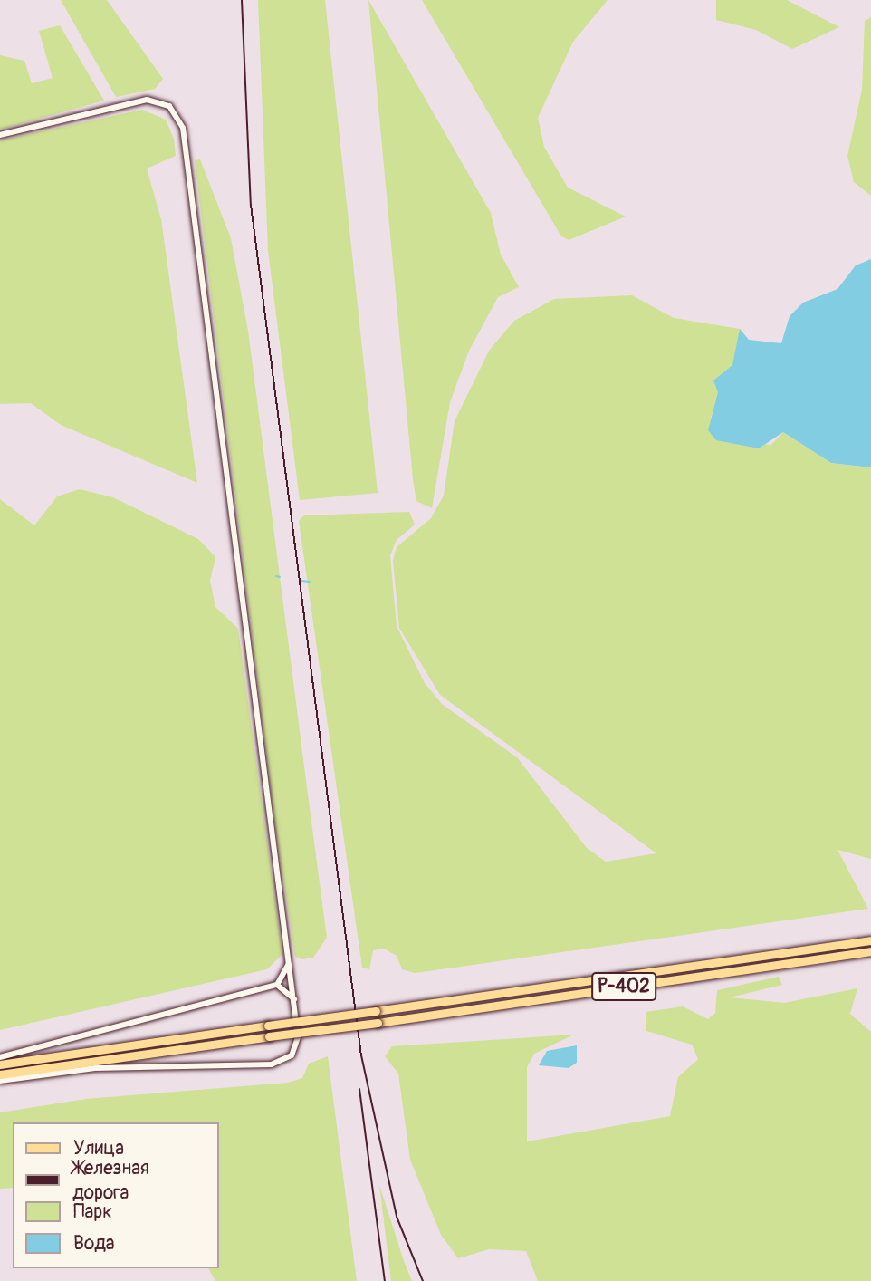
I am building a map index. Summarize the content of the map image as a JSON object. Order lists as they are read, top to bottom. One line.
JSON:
{"streets":{"main road":["Р-402"]},"legend":["Улица","Железная дорога","Парк","Вода"]}
